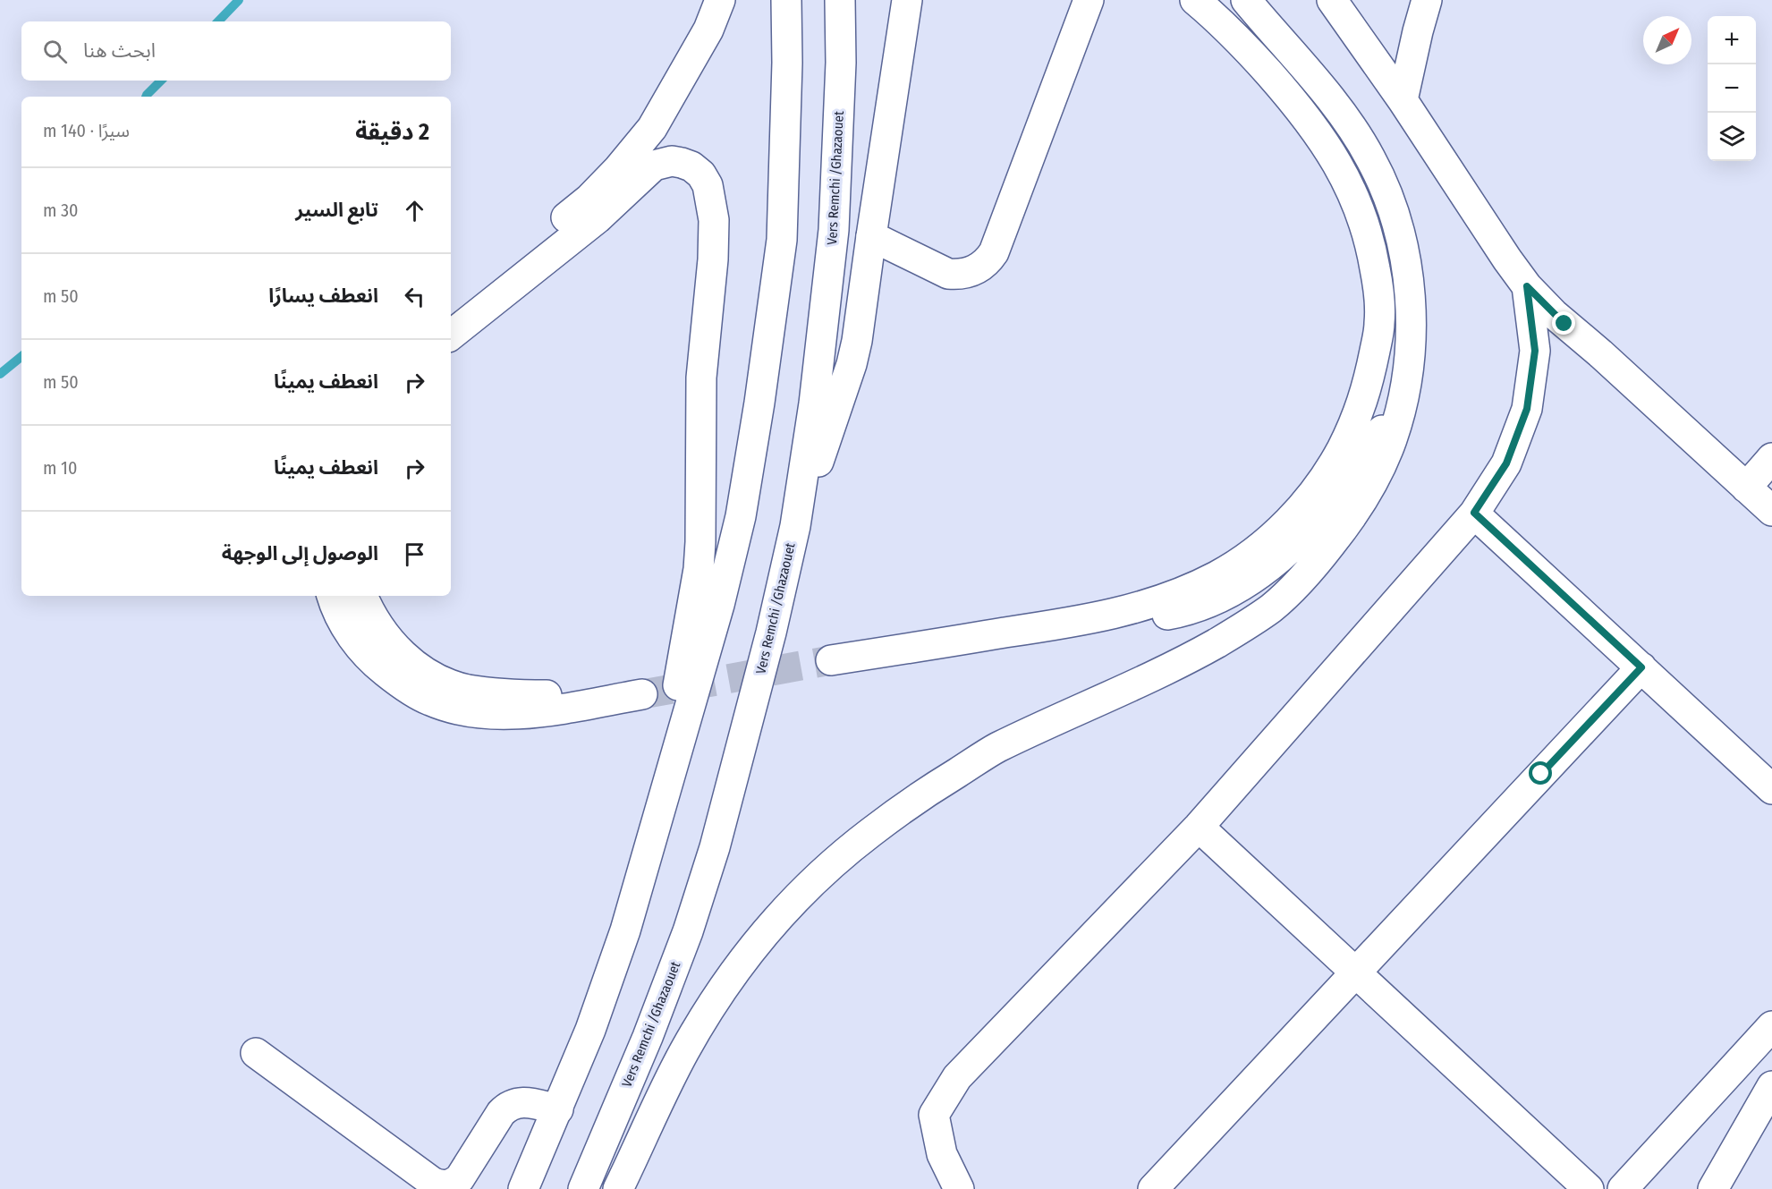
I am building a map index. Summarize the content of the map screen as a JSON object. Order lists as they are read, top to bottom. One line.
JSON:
{"streets":{"main road":["Vers Remchi /Ghazaouet"]},"north":"top right","page":{"map_buttons":["+","−"],"search":"ابحث هنا","heading":["2 دقيقة","سيرًا · 140 m"],"list":[["تابع السير","30 m"],["انعطف يسارًا","50 m"],["انعطف يمينًا","50 m"],["انعطف يمينًا","10 m"],"الوصول إلى الوجهة"]}}
